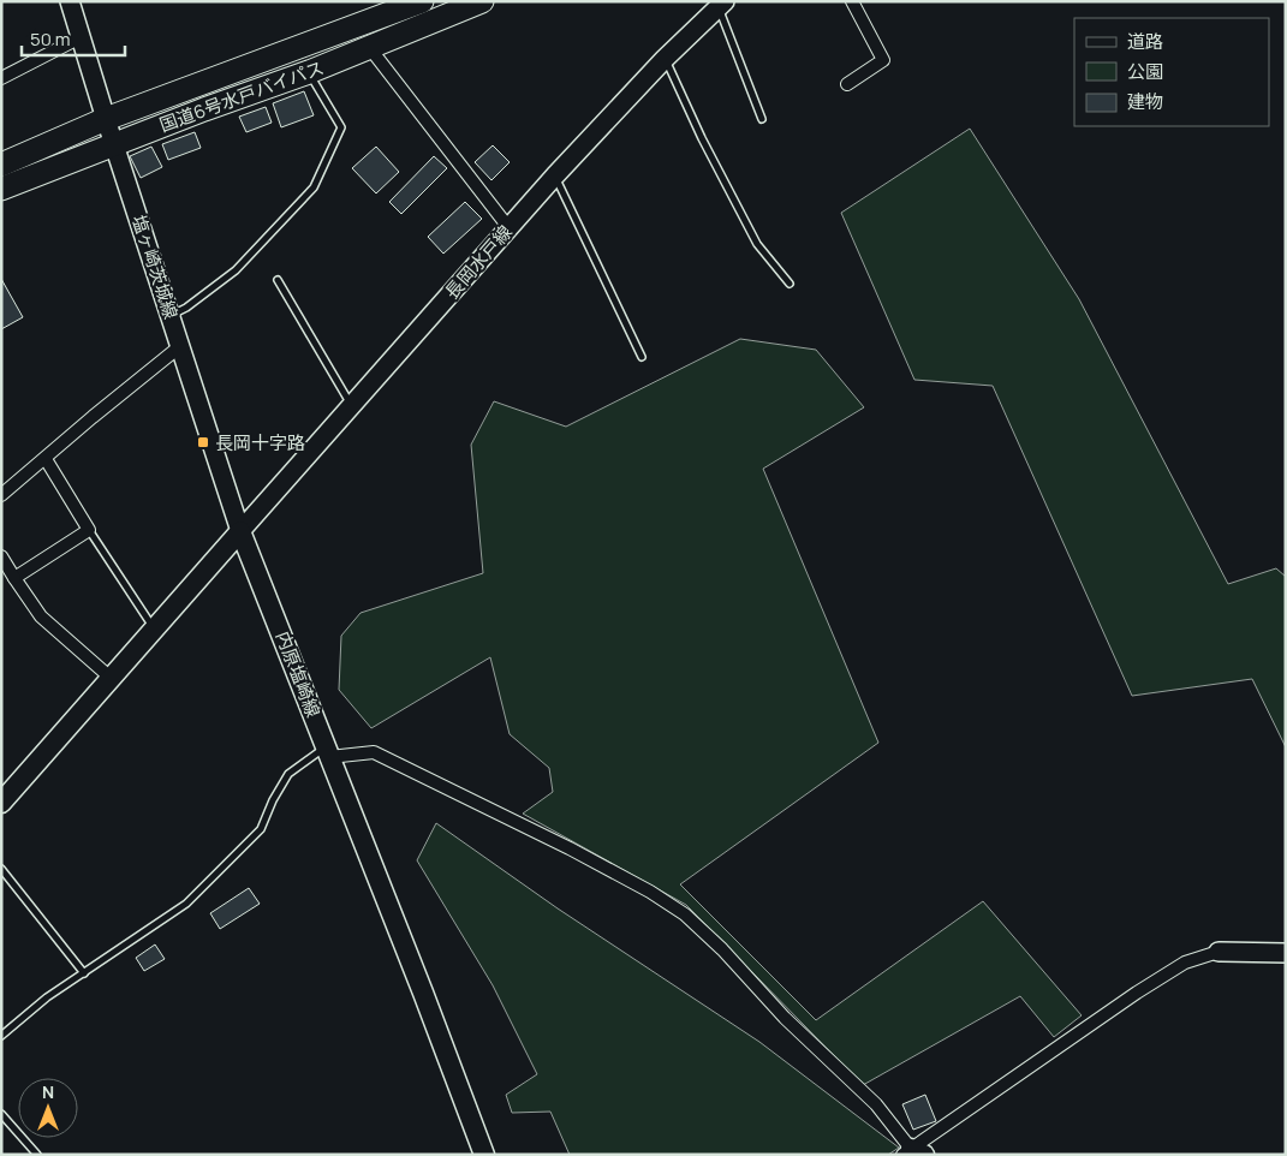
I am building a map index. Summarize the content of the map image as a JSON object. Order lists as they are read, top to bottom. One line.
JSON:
{"streets":{"highway":["国道6号水戸バイパス"],"main road":["長岡水戸線","塩ヶ崎茨城線","内原塩崎線"]},"crossings":[["国道6号水戸バイパス","塩ヶ崎茨城線"],["長岡水戸線","塩ヶ崎茨城線"],["長岡水戸線","内原塩崎線"],["塩ヶ崎茨城線","内原塩崎線"]],"places":{"transit":["長岡十字路"]},"legend":["道路","公園","建物"],"scale_bar":"50 m","north":"top"}
